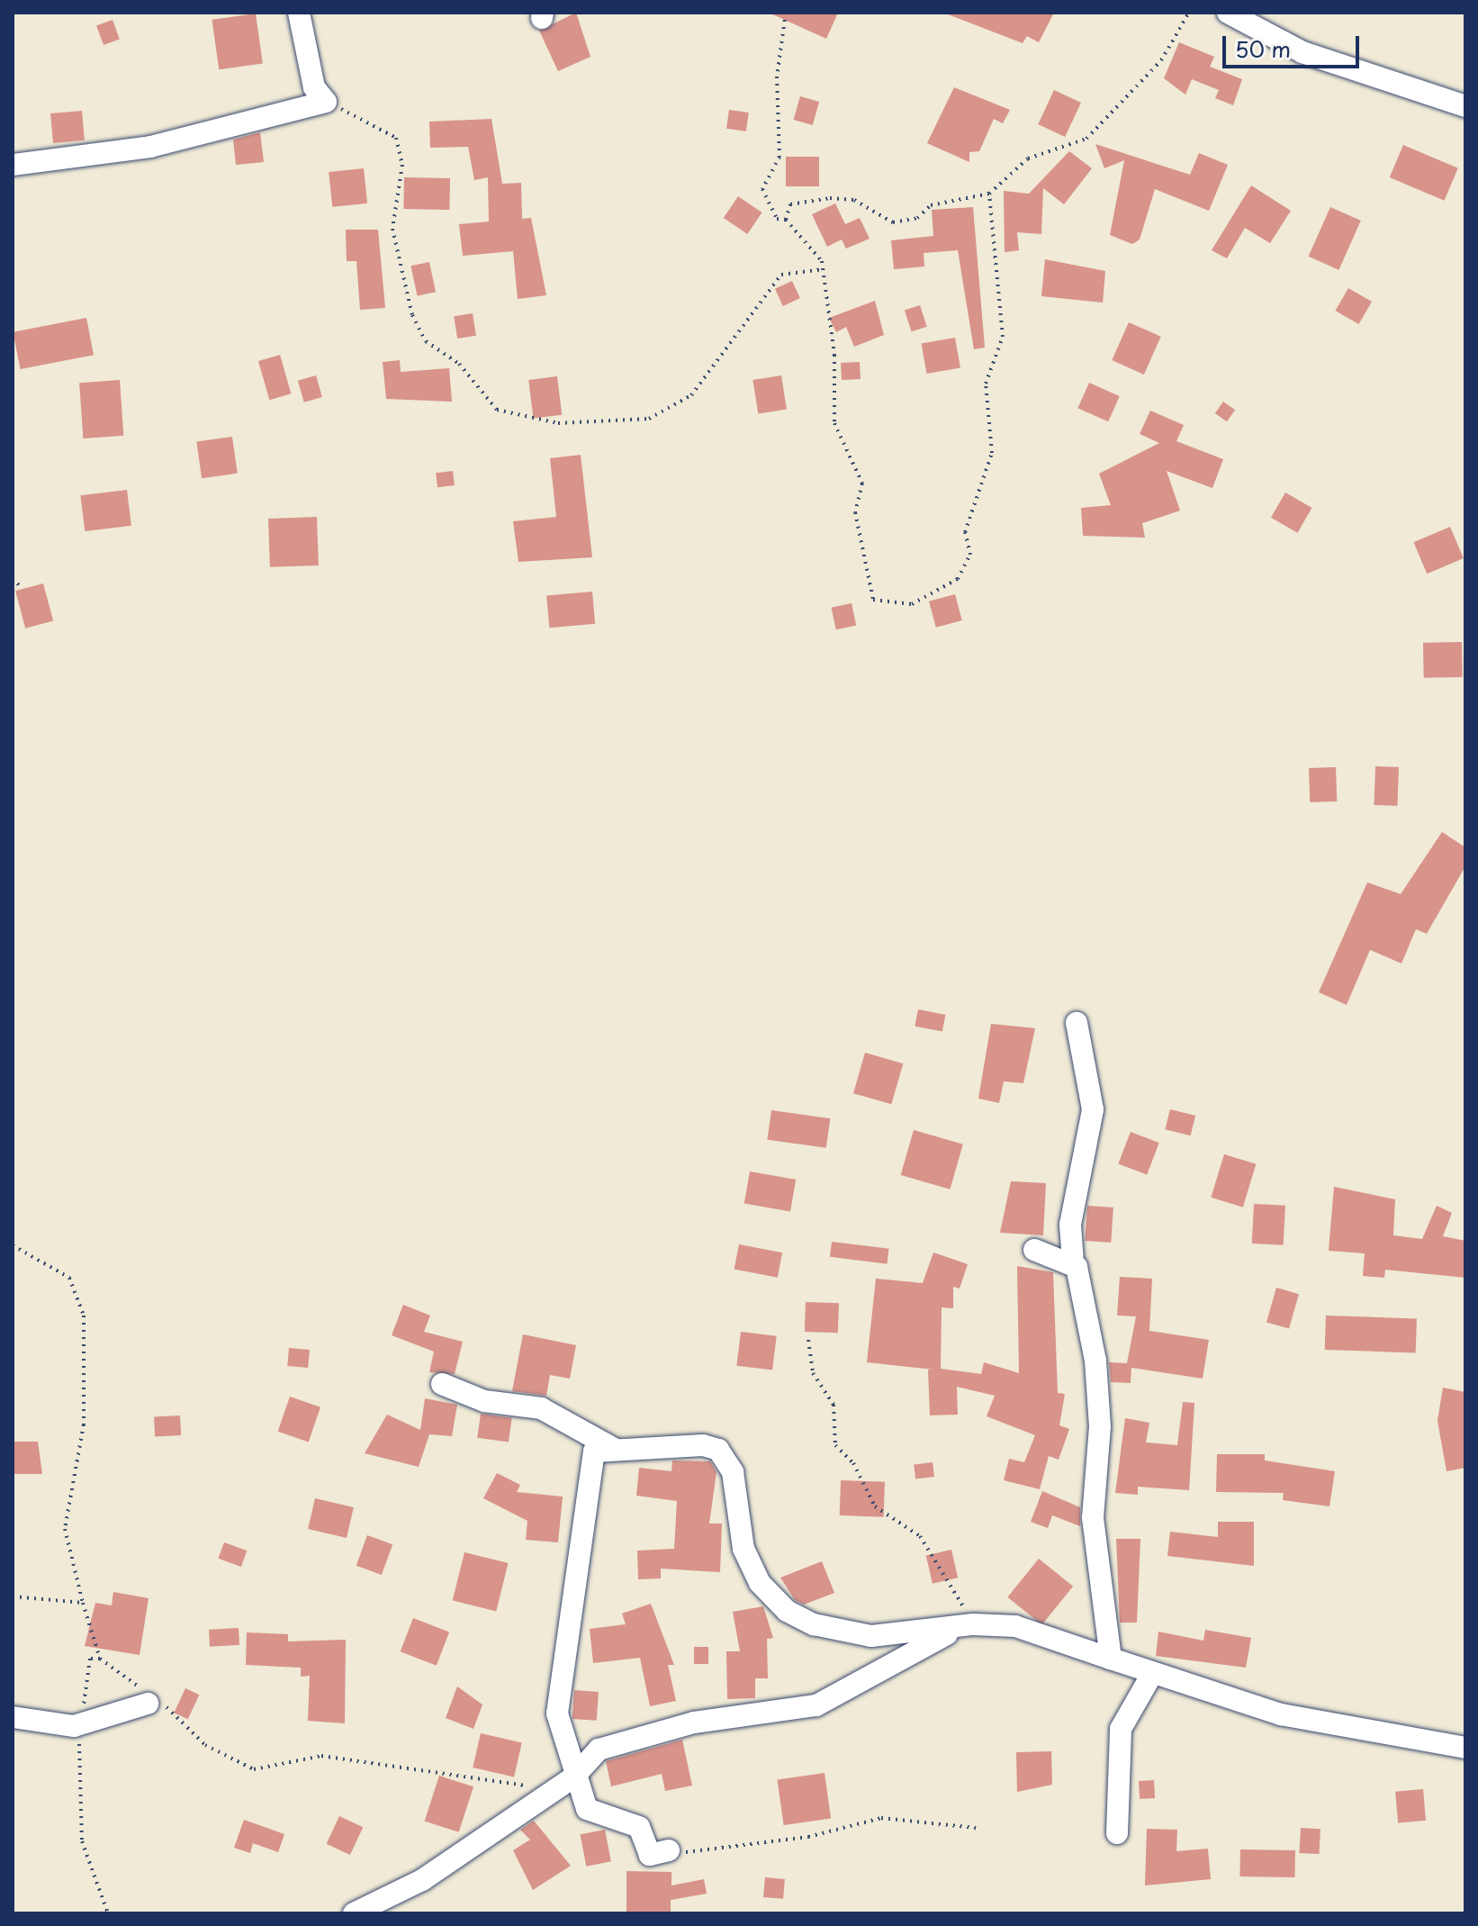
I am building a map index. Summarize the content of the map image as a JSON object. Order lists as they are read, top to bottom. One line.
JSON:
{"scale_bar":"50 m"}
